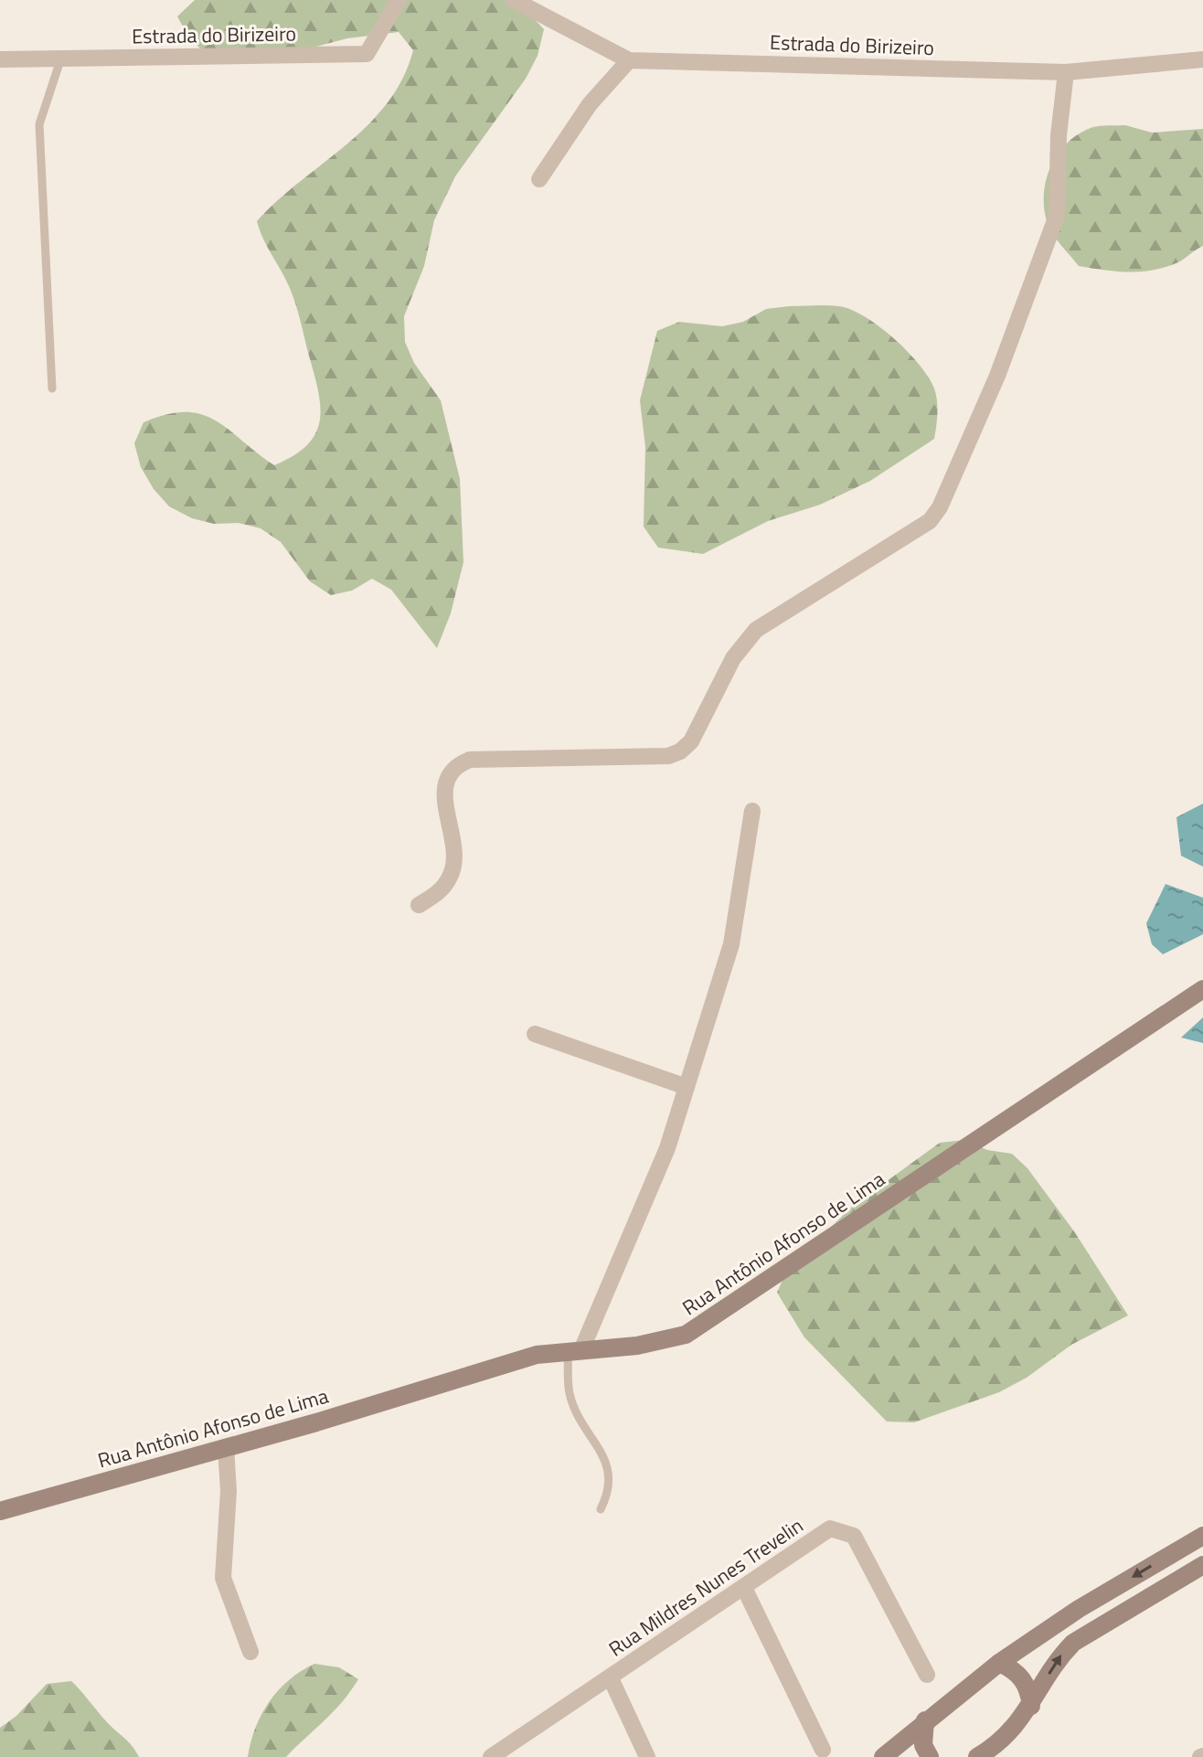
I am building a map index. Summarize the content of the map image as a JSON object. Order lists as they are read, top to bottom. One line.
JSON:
{"streets":{"main road":["Rua Antônio Afonso de Lima"],"street":["Estrada do Birizeiro","Rua Mildres Nunes Trevelin"]}}
